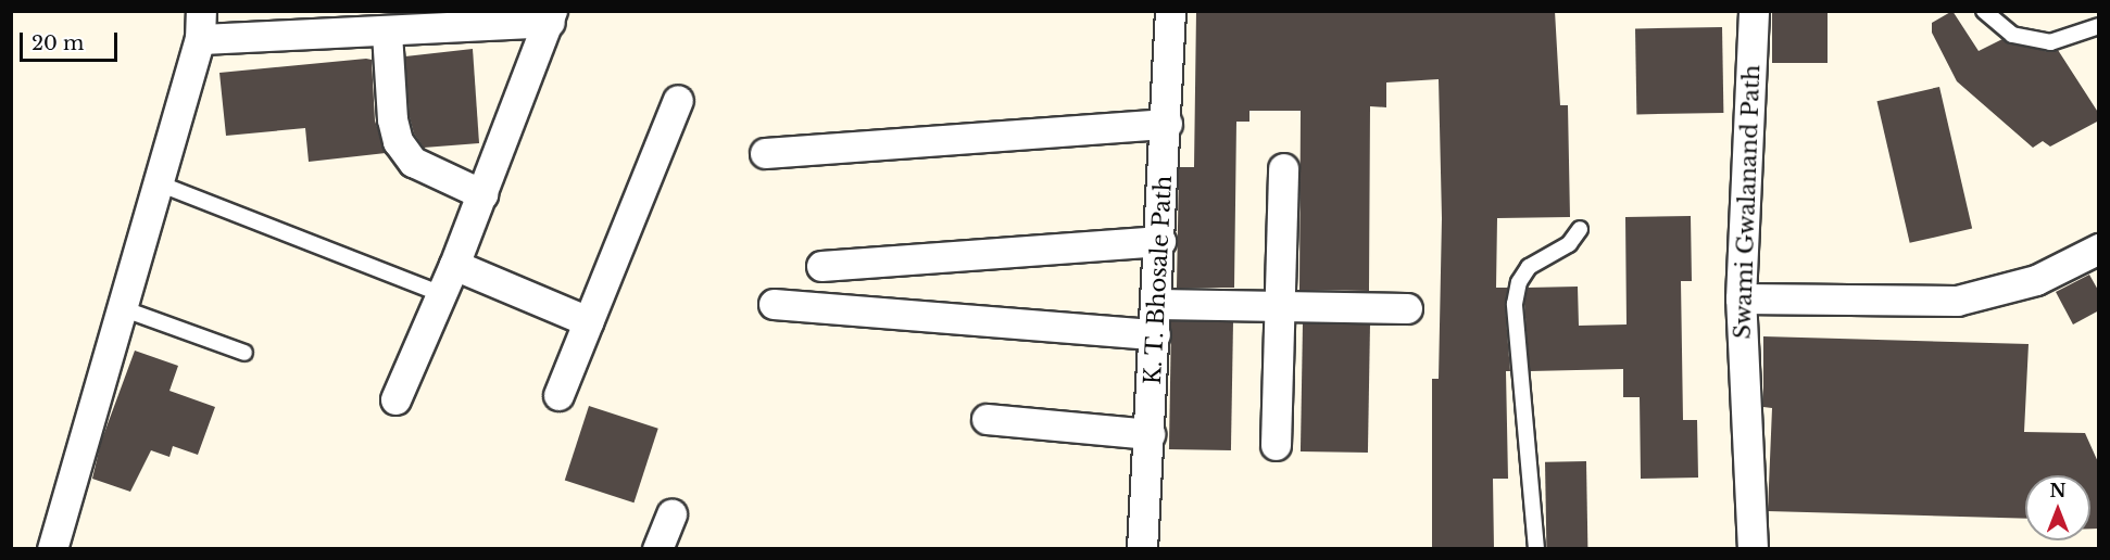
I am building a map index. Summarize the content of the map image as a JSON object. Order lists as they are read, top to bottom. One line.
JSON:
{"streets":{"street":["Swami Gwalanand Path","K. T. Bhosale Path"]},"scale_bar":"20 m","north":"top"}
